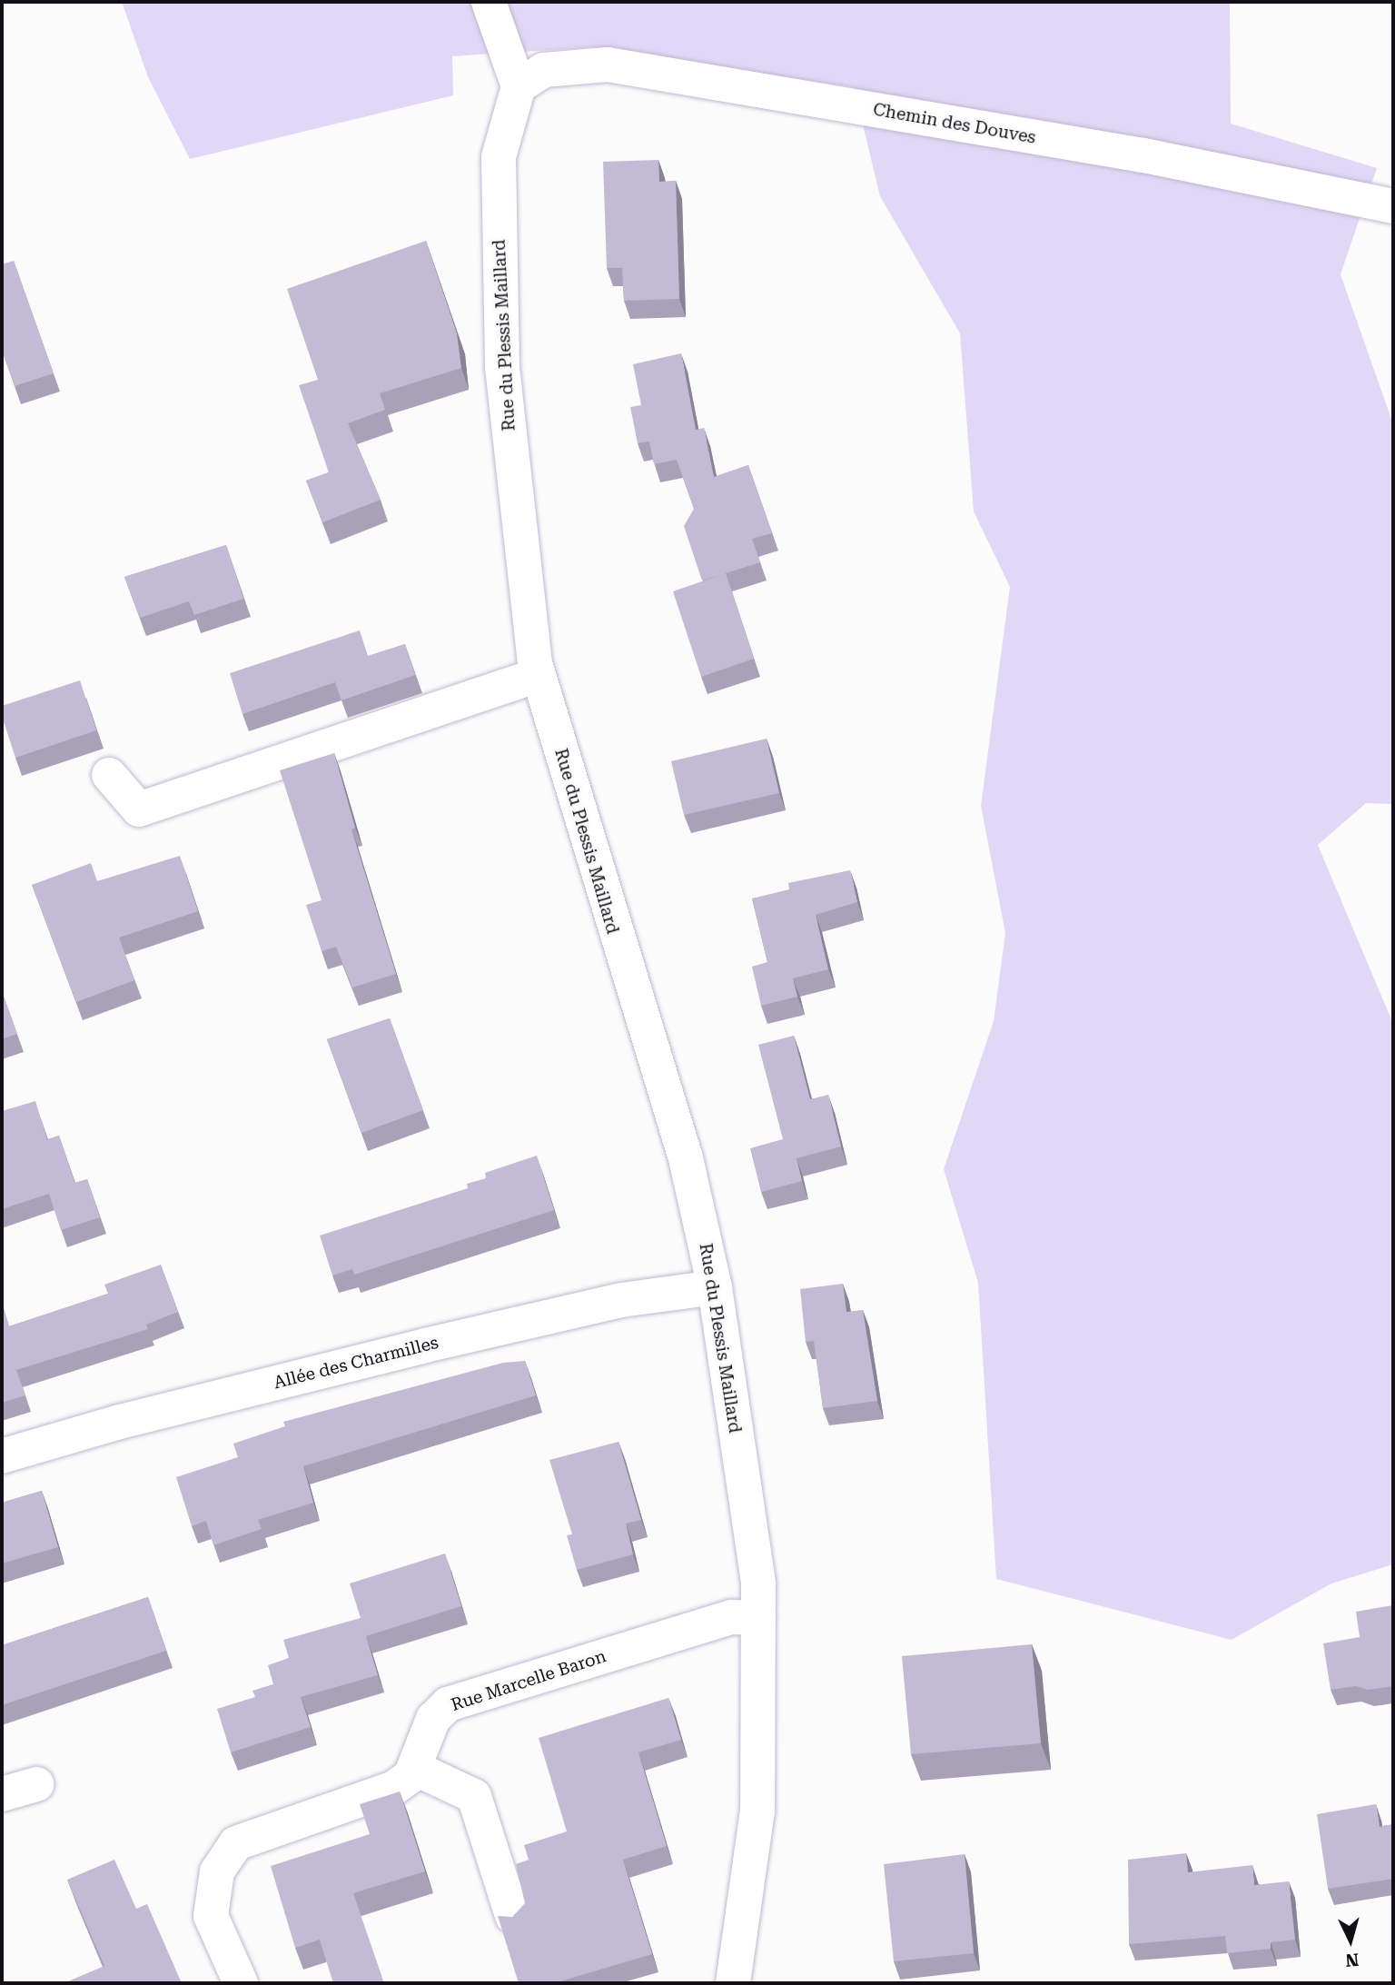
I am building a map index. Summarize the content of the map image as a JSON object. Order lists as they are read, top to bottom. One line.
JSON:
{"streets":{"street":["Chemin des Douves","Rue du Plessis Maillard","Allée des Charmilles","Rue Marcelle Baron"]},"crossings":[["Chemin des Douves","Rue du Plessis Maillard"],["Rue du Plessis Maillard","Allée des Charmilles"],["Rue du Plessis Maillard","Rue Marcelle Baron"]],"north":"bottom"}
